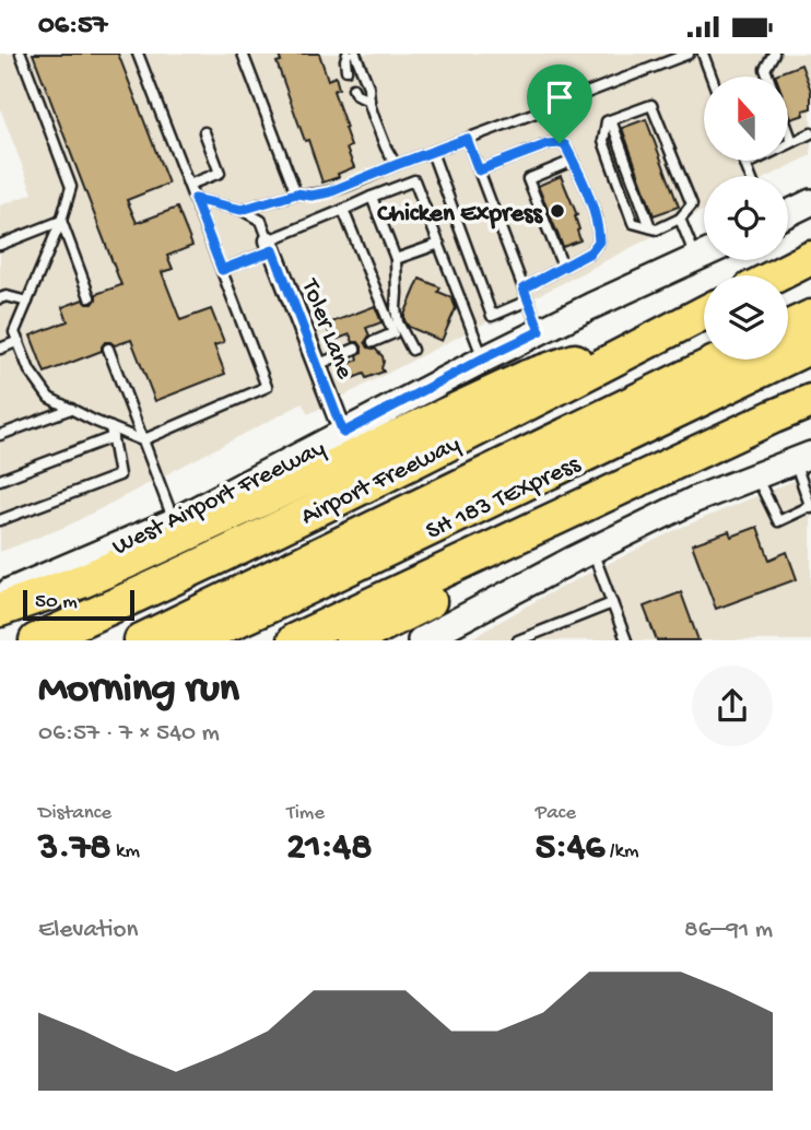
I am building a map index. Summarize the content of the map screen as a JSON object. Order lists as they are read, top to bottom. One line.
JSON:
{"streets":{"highway":["Airport Freeway","SH 183 TEXpress"],"main road":["West Airport Freeway"],"street":["Toler Lane"]},"crossings":[["Toler Lane","West Airport Freeway"]],"places":["Chicken Express"],"scale_bar":"50 m","north":"top","page":{"status":"06:57","scale":"50 m","heading":["Morning run","06:57 · 7 × 540 m"],"stats":[["Distance","3.78 km"],["Time","21:48"],["Pace","5:46 /km"]],"chart":["Elevation","86–91 m"]}}
